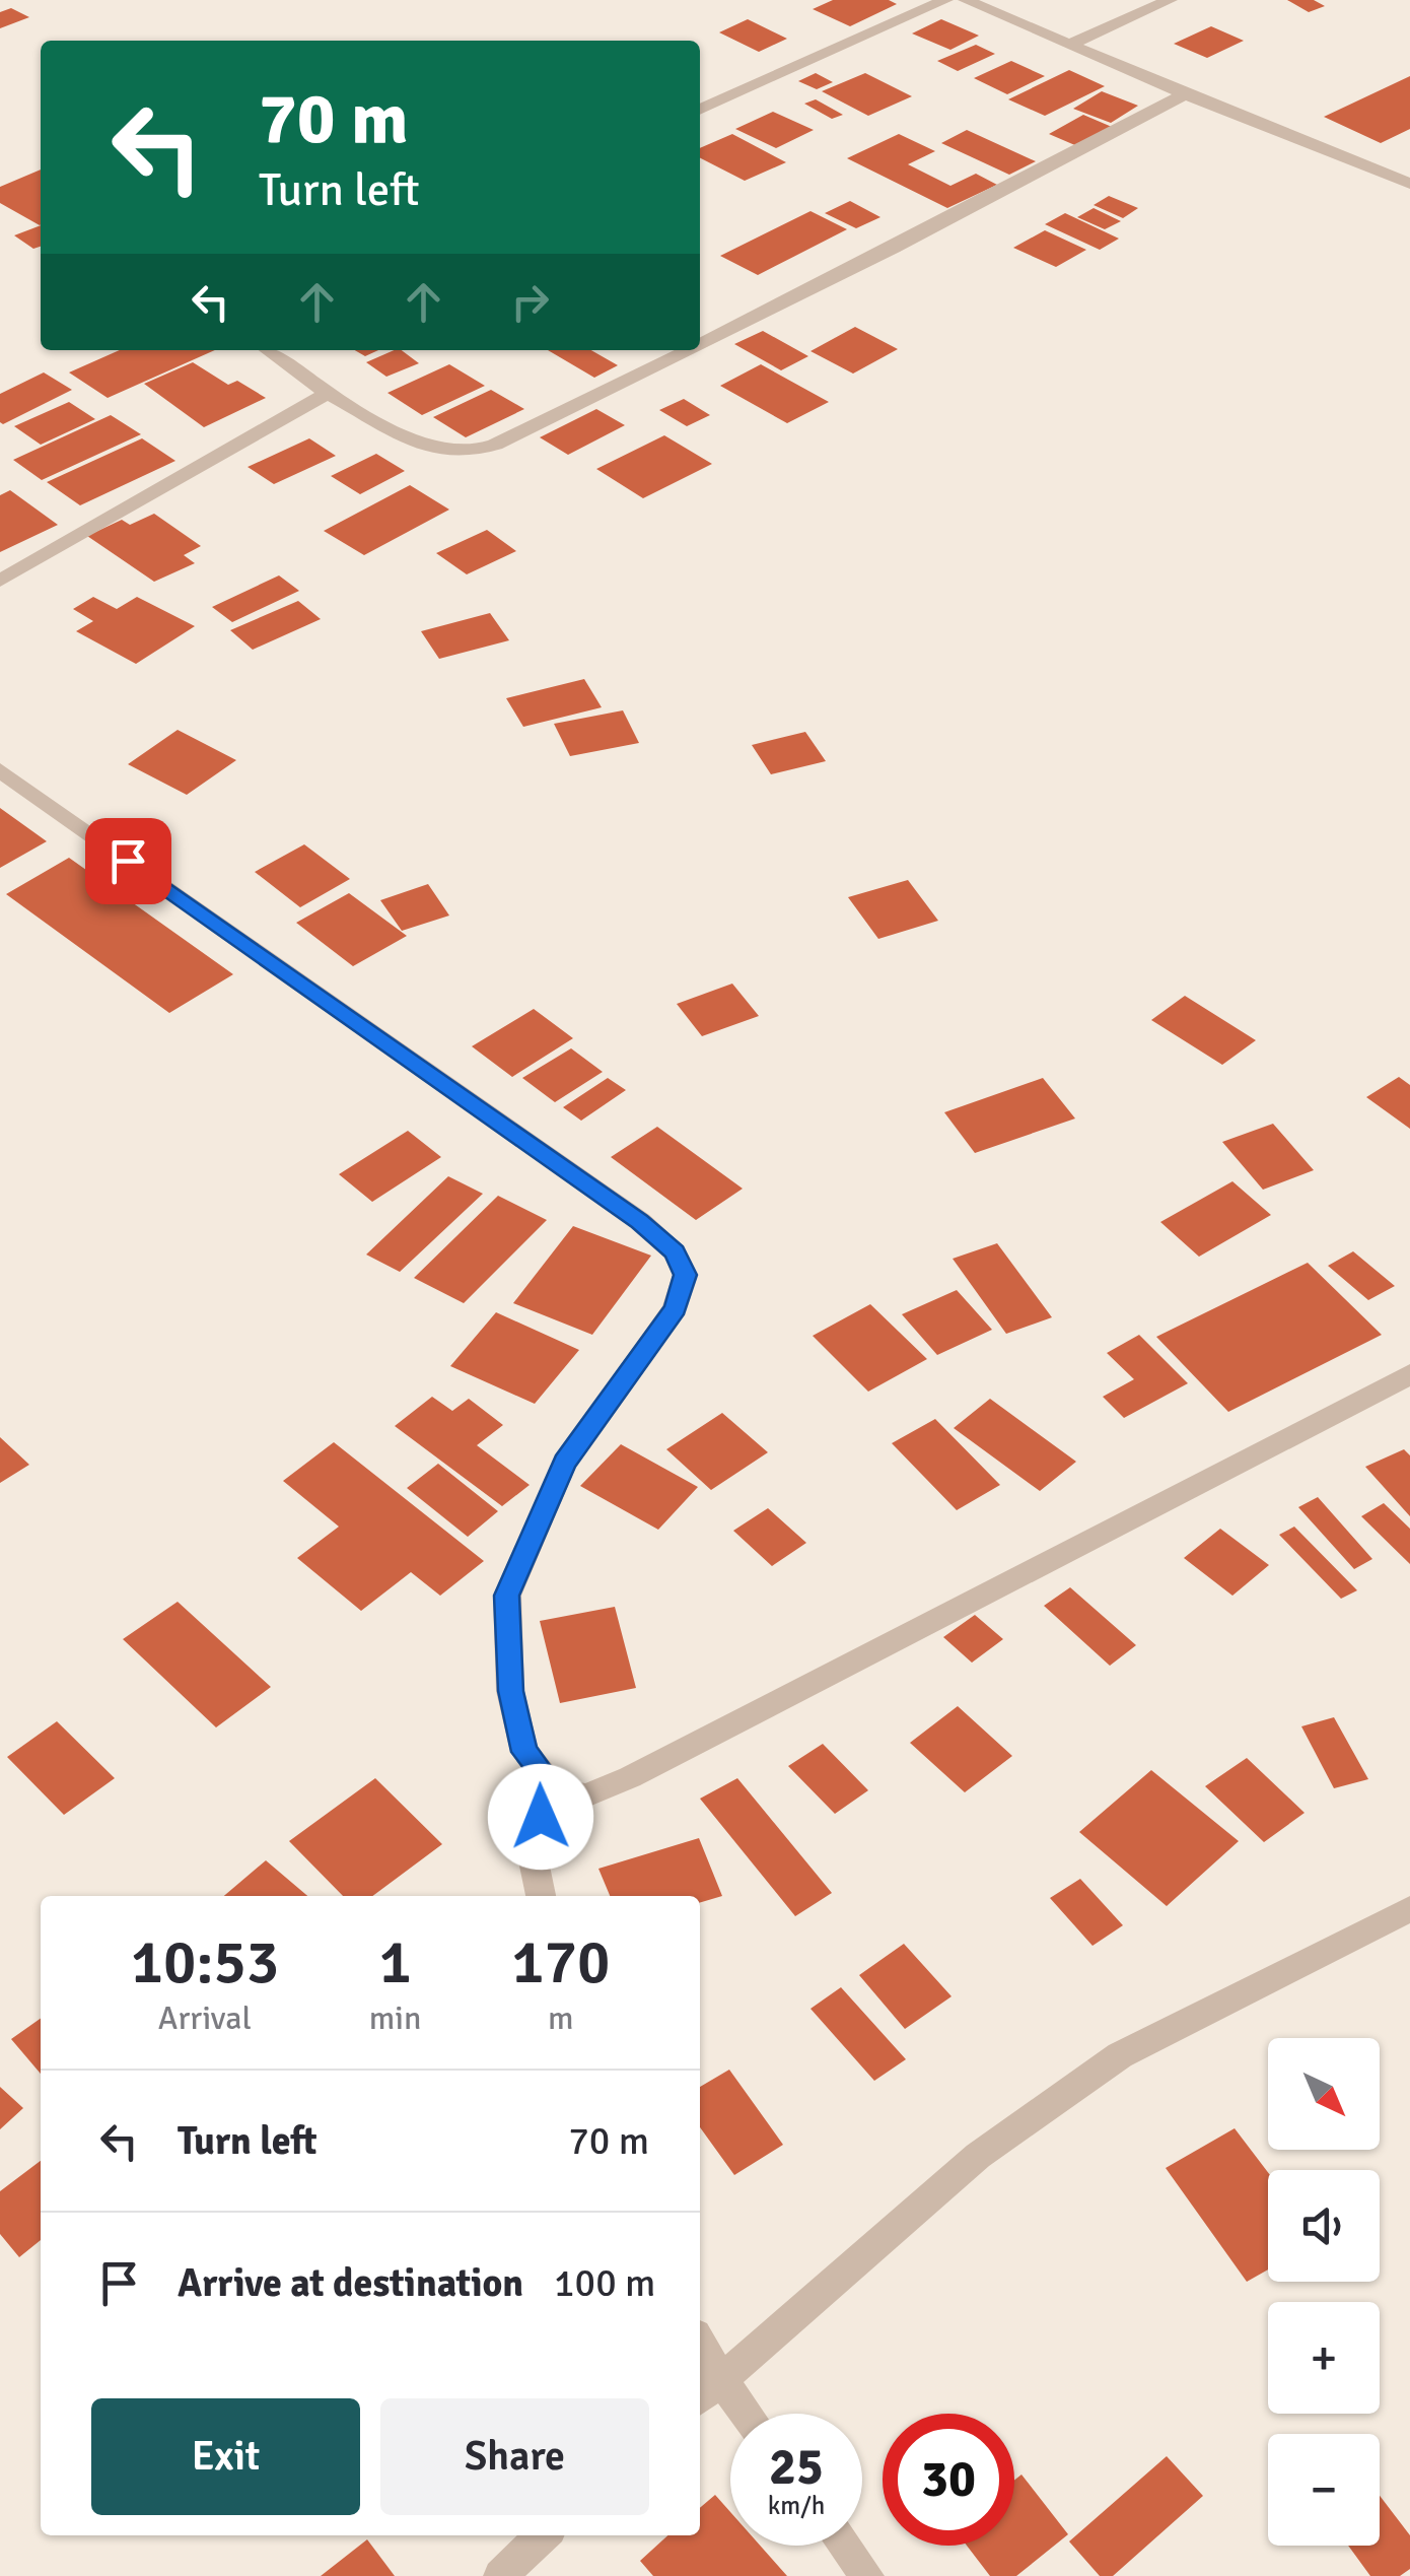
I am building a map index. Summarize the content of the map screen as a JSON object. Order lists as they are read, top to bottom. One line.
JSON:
{"north":"bottom right","page":{"turn":["70 m","Turn left"],"eta":["10:53","Arrival","1","min","170","m"],"map_buttons":["+","−"],"list":[{"name":"Turn left","value":"70 m"},{"name":"Arrive at destination","value":"100 m"}],"buttons":["Exit","Share"],"speed":"25 km/h","limit":"30"}}
